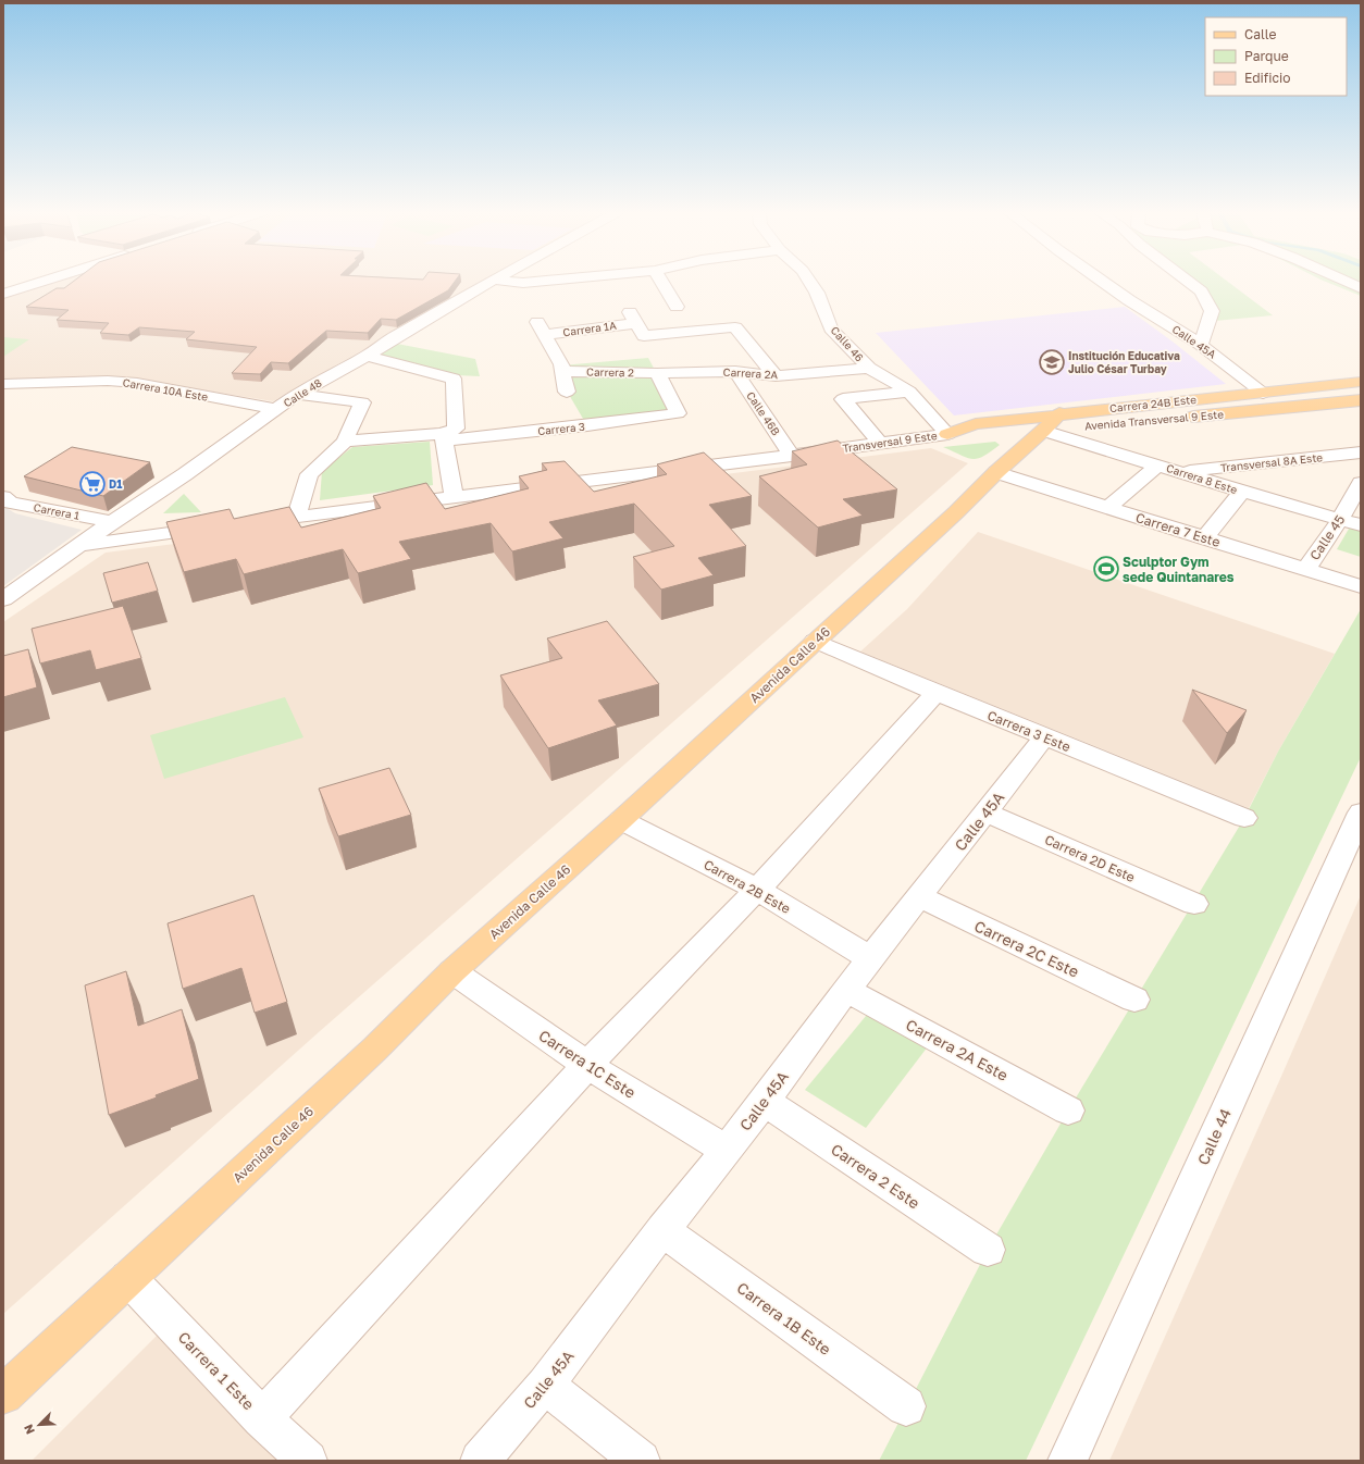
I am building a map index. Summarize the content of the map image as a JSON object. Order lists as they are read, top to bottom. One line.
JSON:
{"streets":{"main road":["Carrera 24B Este","Avenida Transversal 9 Este","Avenida Calle 46"],"street":["Carrera 1A","Calle 45A","Calle 46","Carrera 2","Carrera 2A","Carrera 10A Este","Calle 48","Calle 46B","Carrera 3","Transversal 9 Este","Transversal 8A Este","Carrera 8 Este","Carrera 1","Carrera 7 Este","Calle 45","Carrera 3 Este","Carrera 2D Este","Carrera 2B Este","Carrera 2C Este","Carrera 2A Este","Carrera 1C Este","Calle 44","Carrera 2 Este","Carrera 1B Este","Carrera 1 Este"]},"crossings":[["Carrera 1A","Carrera 2"],["Carrera 1A","Carrera 2A"],["Calle 45A","Carrera 24B Este"],["Calle 45A","Carrera 3 Este"],["Calle 45A","Carrera 2D Este"],["Calle 45A","Carrera 2B Este"],["Calle 45A","Carrera 2C Este"],["Calle 45A","Carrera 2A Este"],["Calle 45A","Carrera 1C Este"],["Calle 45A","Carrera 2 Este"],["Calle 45A","Carrera 1B Este"],["Calle 46","Carrera 2A"],["Calle 46","Carrera 24B Este"],["Calle 46","Avenida Transversal 9 Este"],["Calle 46","Transversal 9 Este"],["Carrera 2","Carrera 2A"],["Carrera 2","Carrera 3"],["Carrera 2A","Calle 46B"],["Carrera 2A","Carrera 3"],["Carrera 10A Este","Calle 48"],["Calle 48","Carrera 1"],["Carrera 24B Este","Avenida Transversal 9 Este"],["Carrera 24B Este","Transversal 9 Este"],["Carrera 24B Este","Carrera 8 Este"],["Carrera 24B Este","Avenida Calle 46"],["Calle 46B","Transversal 9 Este"],["Avenida Transversal 9 Este","Transversal 9 Este"],["Avenida Transversal 9 Este","Carrera 8 Este"],["Avenida Transversal 9 Este","Avenida Calle 46"],["Transversal 8A Este","Carrera 8 Este"],["Carrera 8 Este","Calle 45"],["Carrera 8 Este","Avenida Calle 46"],["Carrera 7 Este","Calle 45"],["Carrera 7 Este","Avenida Calle 46"],["Avenida Calle 46","Carrera 3 Este"],["Avenida Calle 46","Carrera 2B Este"],["Avenida Calle 46","Carrera 1C Este"],["Avenida Calle 46","Carrera 1 Este"]],"places":{"school or university":["Institución Educativa Julio César Turbay"],"supermarket":["D1"],"sports":["Sculptor Gym sede Quintanares"]},"legend":["Calle","Parque","Edificio"],"north":"bottom left"}
